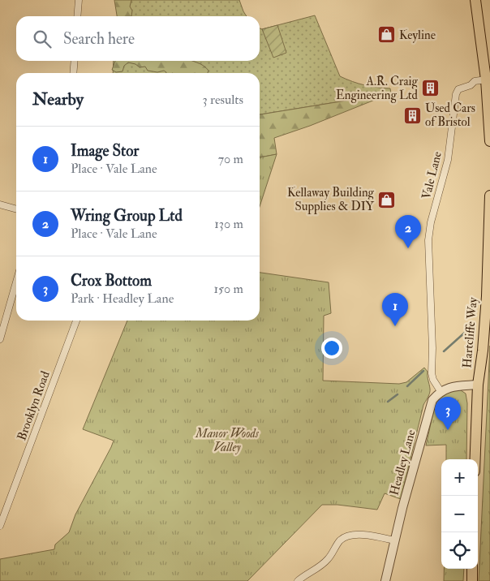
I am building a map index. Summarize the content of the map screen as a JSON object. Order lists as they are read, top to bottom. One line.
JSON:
{"streets":{"highway":["Hartcliffe Way"],"street":["Vale Lane","Brooklyn Road","Headley Lane"]},"crossings":[["Vale Lane","Headley Lane"]],"parks":["Manor Woods Valley"],"places":{"shop":["Keyline","Kellaway Building Supplies & DIY"],"building":["A.R. Craig Engineering Ltd","Used Cars of Bristol"]},"page":{"search":"Search here","heading":["Nearby","3 results"],"list":[{"mark":"1","name":"Image Stor","note":"Place · Vale Lane","value":"70 m"},{"mark":"2","name":"Wring Group Ltd","note":"Place · Vale Lane","value":"130 m"},{"mark":"3","name":"Crox Bottom","note":"Park · Headley Lane","value":"150 m"}],"pins":["2","1","3"],"map_buttons":["+","−"]}}
